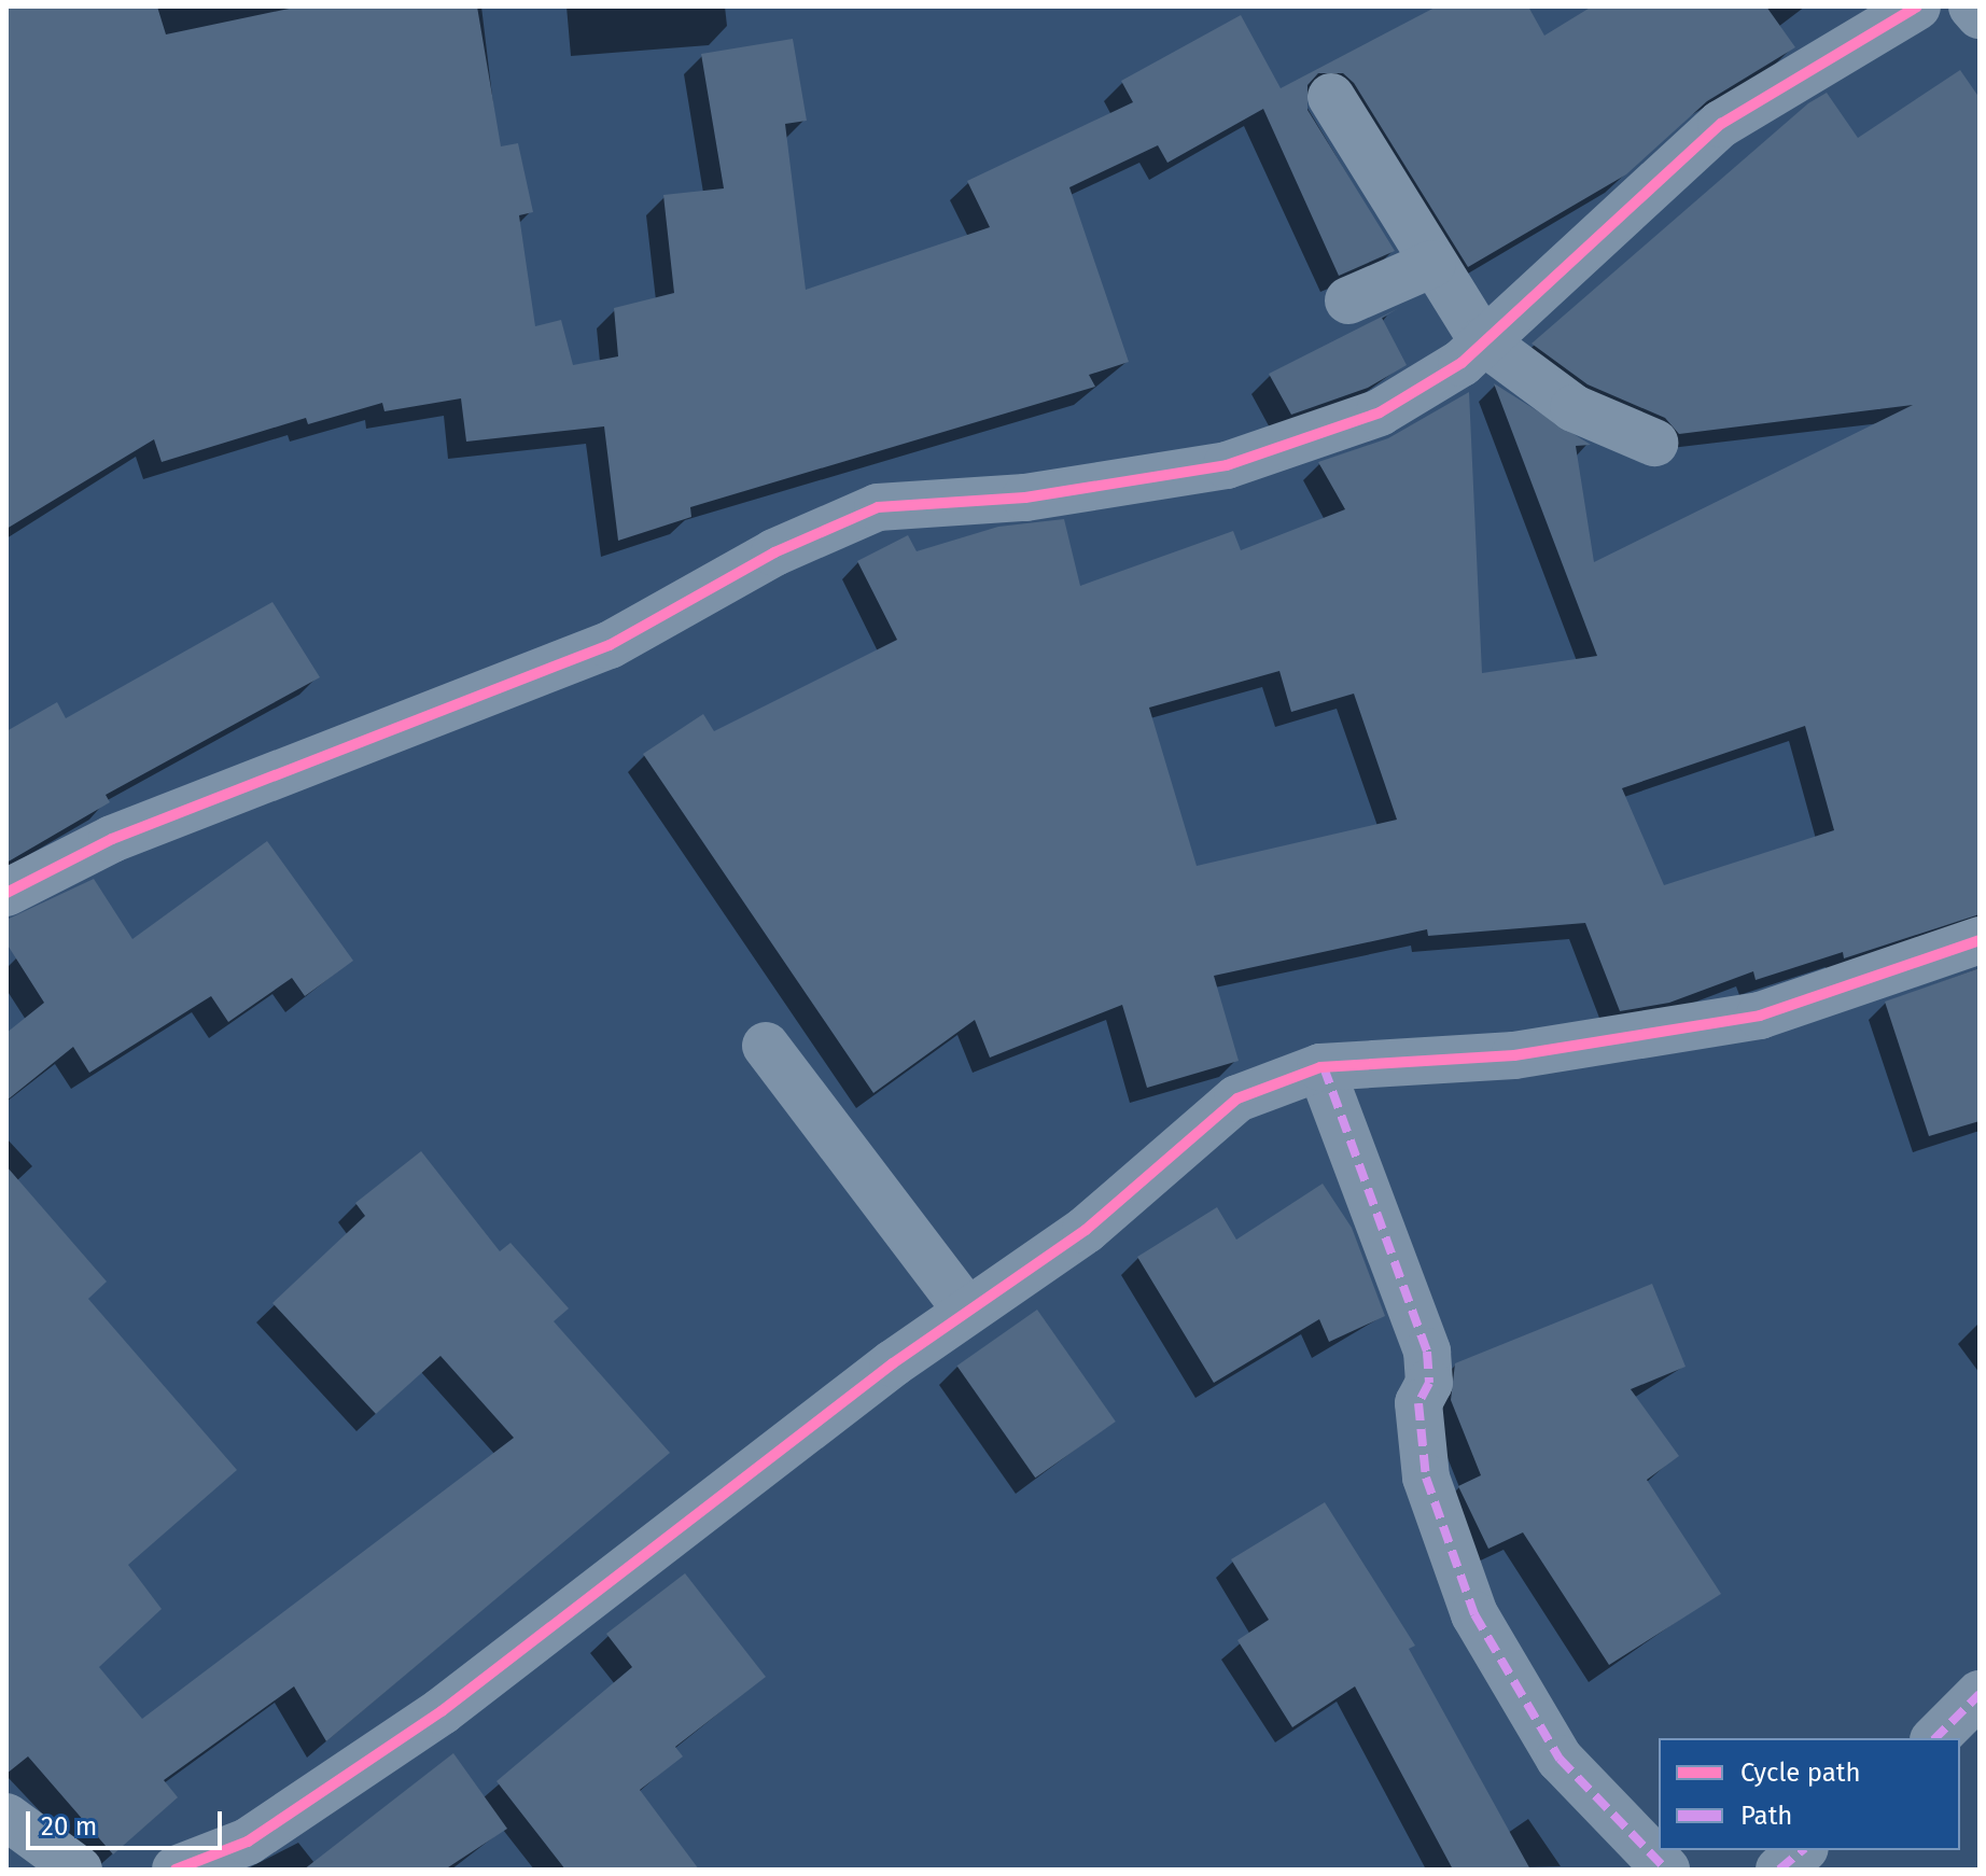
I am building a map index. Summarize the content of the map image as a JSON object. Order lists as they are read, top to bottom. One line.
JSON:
{"legend":["Cycle path","Path"],"scale_bar":"20 m"}
